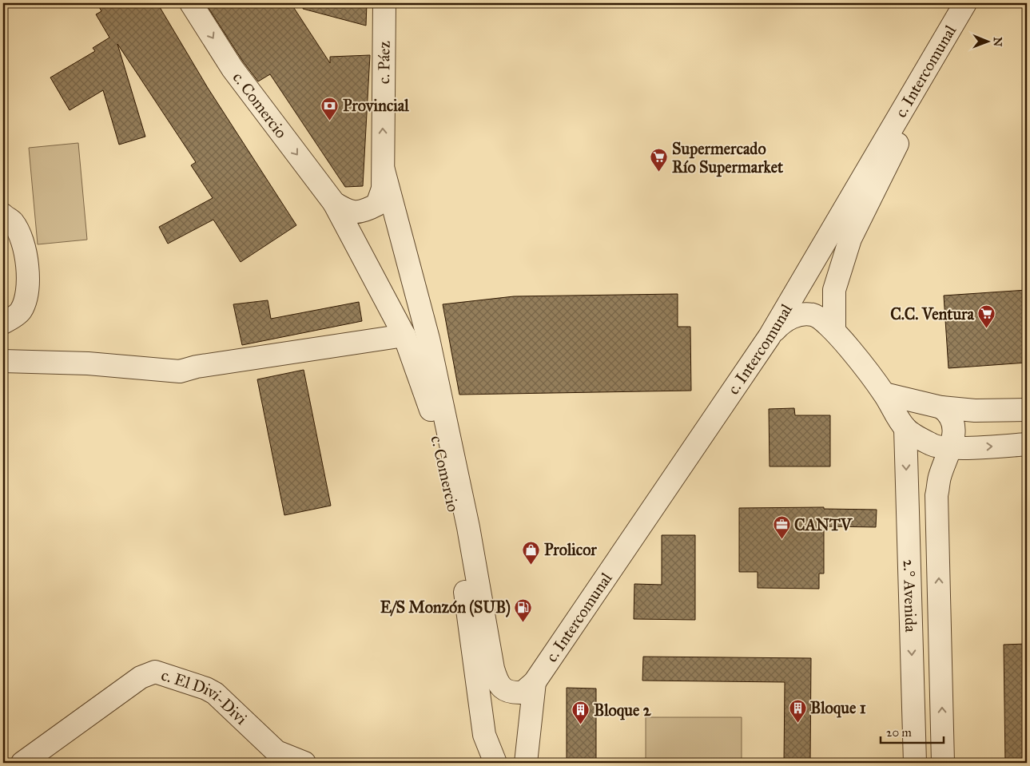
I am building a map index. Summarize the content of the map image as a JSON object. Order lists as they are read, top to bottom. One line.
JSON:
{"streets":{"street":["c. Páez","c. Intercomunal","c. Comercio","2.° Avenida","c. El Divi-Divi"]},"crossings":[["c. Páez","c. Comercio"],["c. Intercomunal","2.° Avenida"]],"one_way":["c. Páez"],"places":{"bank":["Provincial"],"supermarket":["Supermercado Río Supermarket","C.C. Ventura"],"office":["CANTV"],"shop":["Prolicor"],"fuel station":["E/S Monzón (SUB)"],"building":["Bloque 1","Bloque 2"]},"scale_bar":"20 m","north":"right"}
